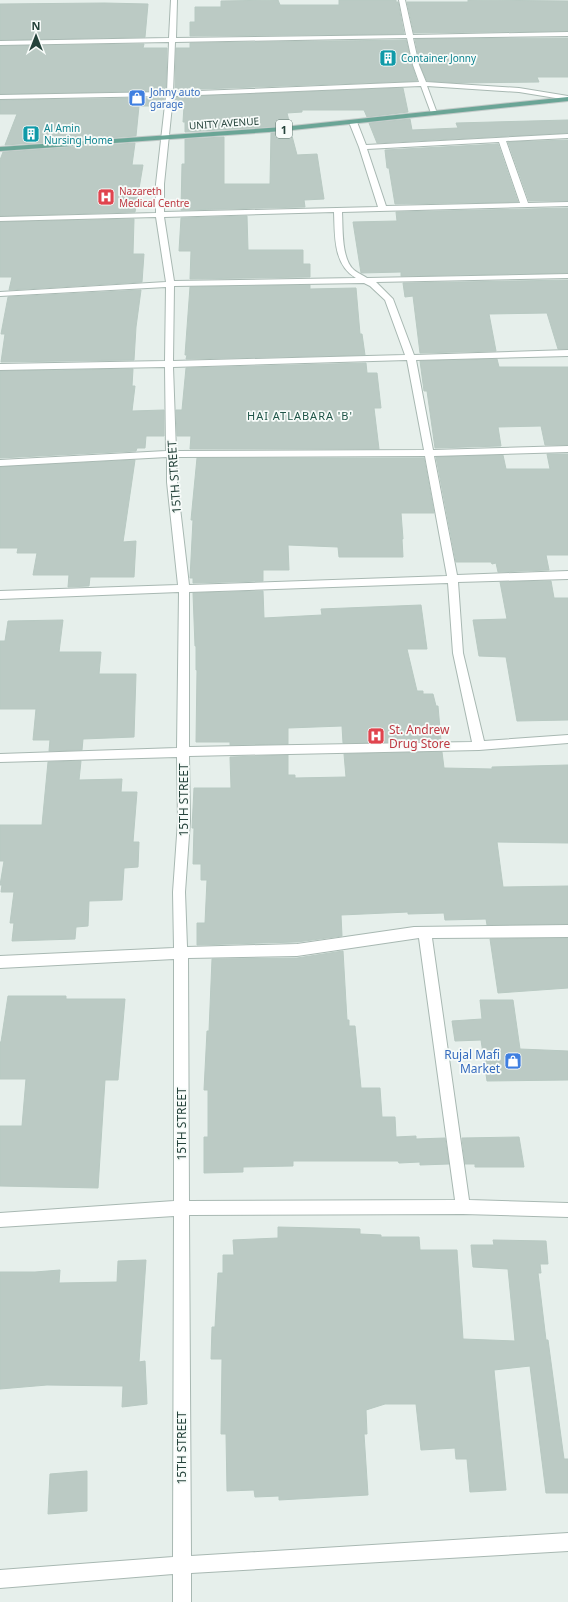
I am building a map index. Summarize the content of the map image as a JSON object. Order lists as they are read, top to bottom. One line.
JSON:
{"streets":{"main road":["UNITY AVENUE","1"],"street":["15TH STREET"]},"crossings":[["UNITY AVENUE","15TH STREET"]],"districts":["HAI ATLABARA 'B'"],"places":{"building":["Container Jonny","Al Amin Nursing Home"],"shop":["Johny auto garage","Rujal Mafi Market"],"hospital":["Nazareth Medical Centre","St. Andrew Drug Store"]},"north":"top"}
